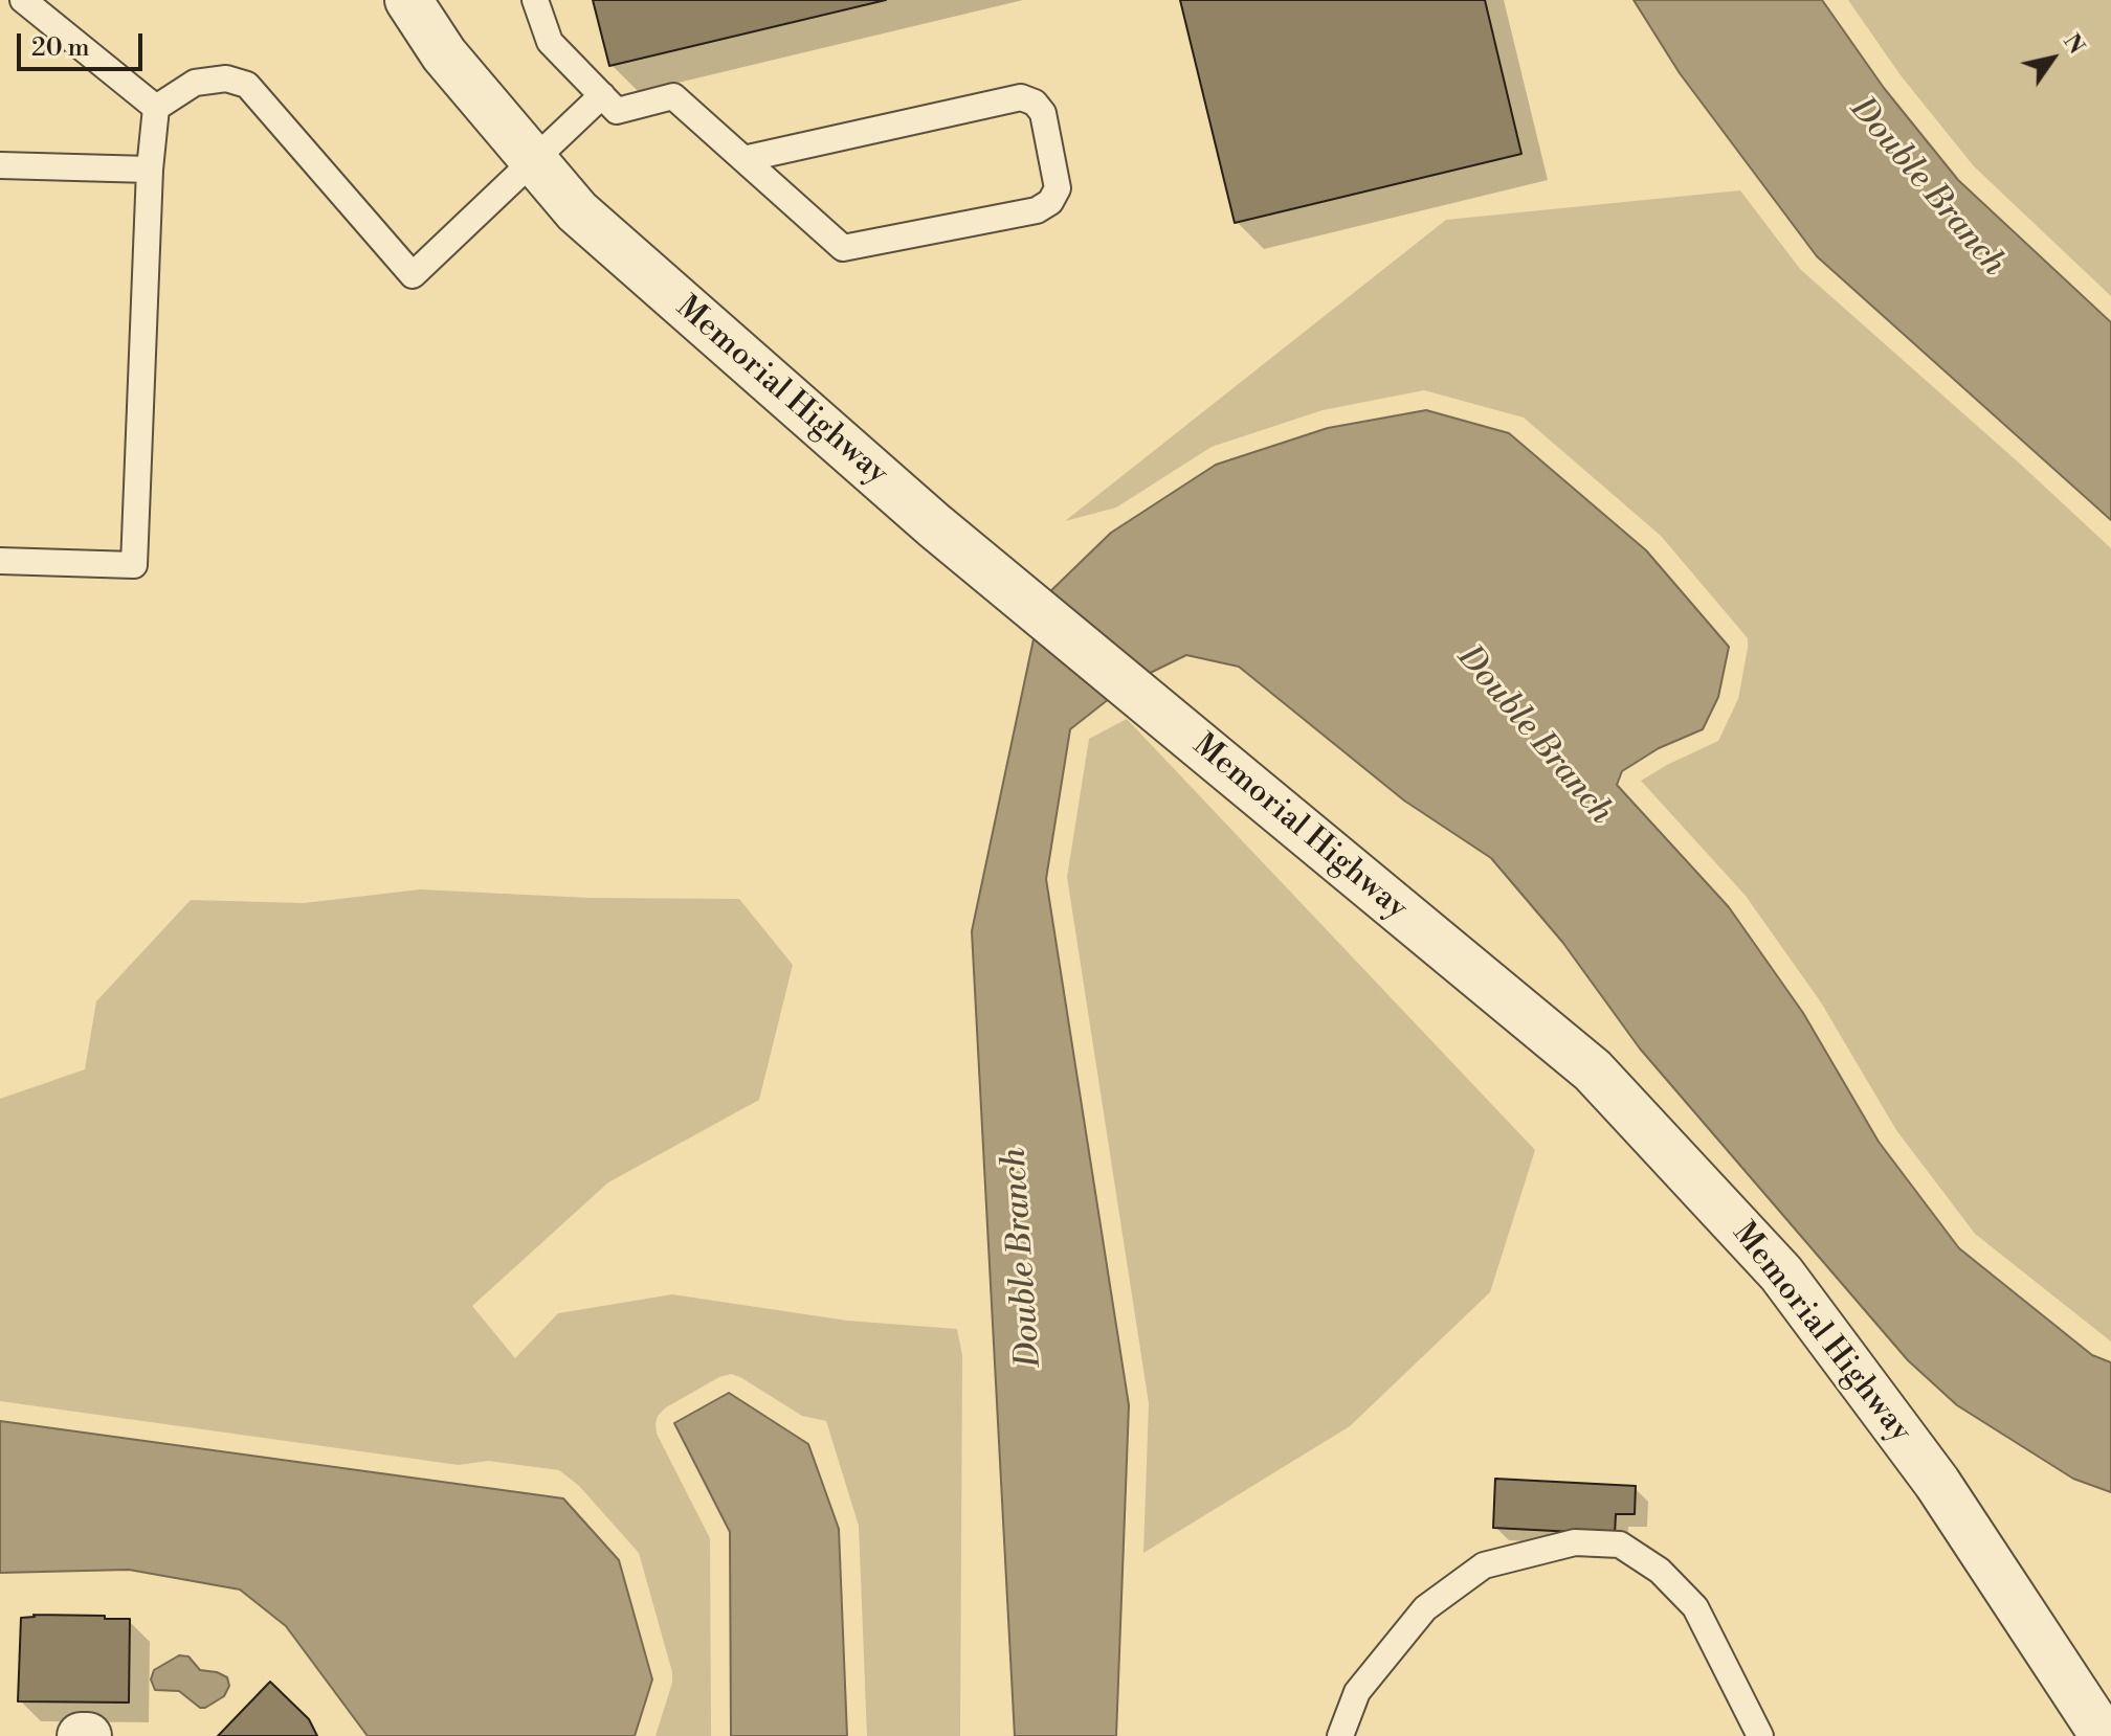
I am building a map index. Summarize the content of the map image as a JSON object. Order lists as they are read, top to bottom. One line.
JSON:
{"streets":{"street":["Memorial Highway"]},"water":["Double Branch"],"scale_bar":"20 m","north":"top right"}
